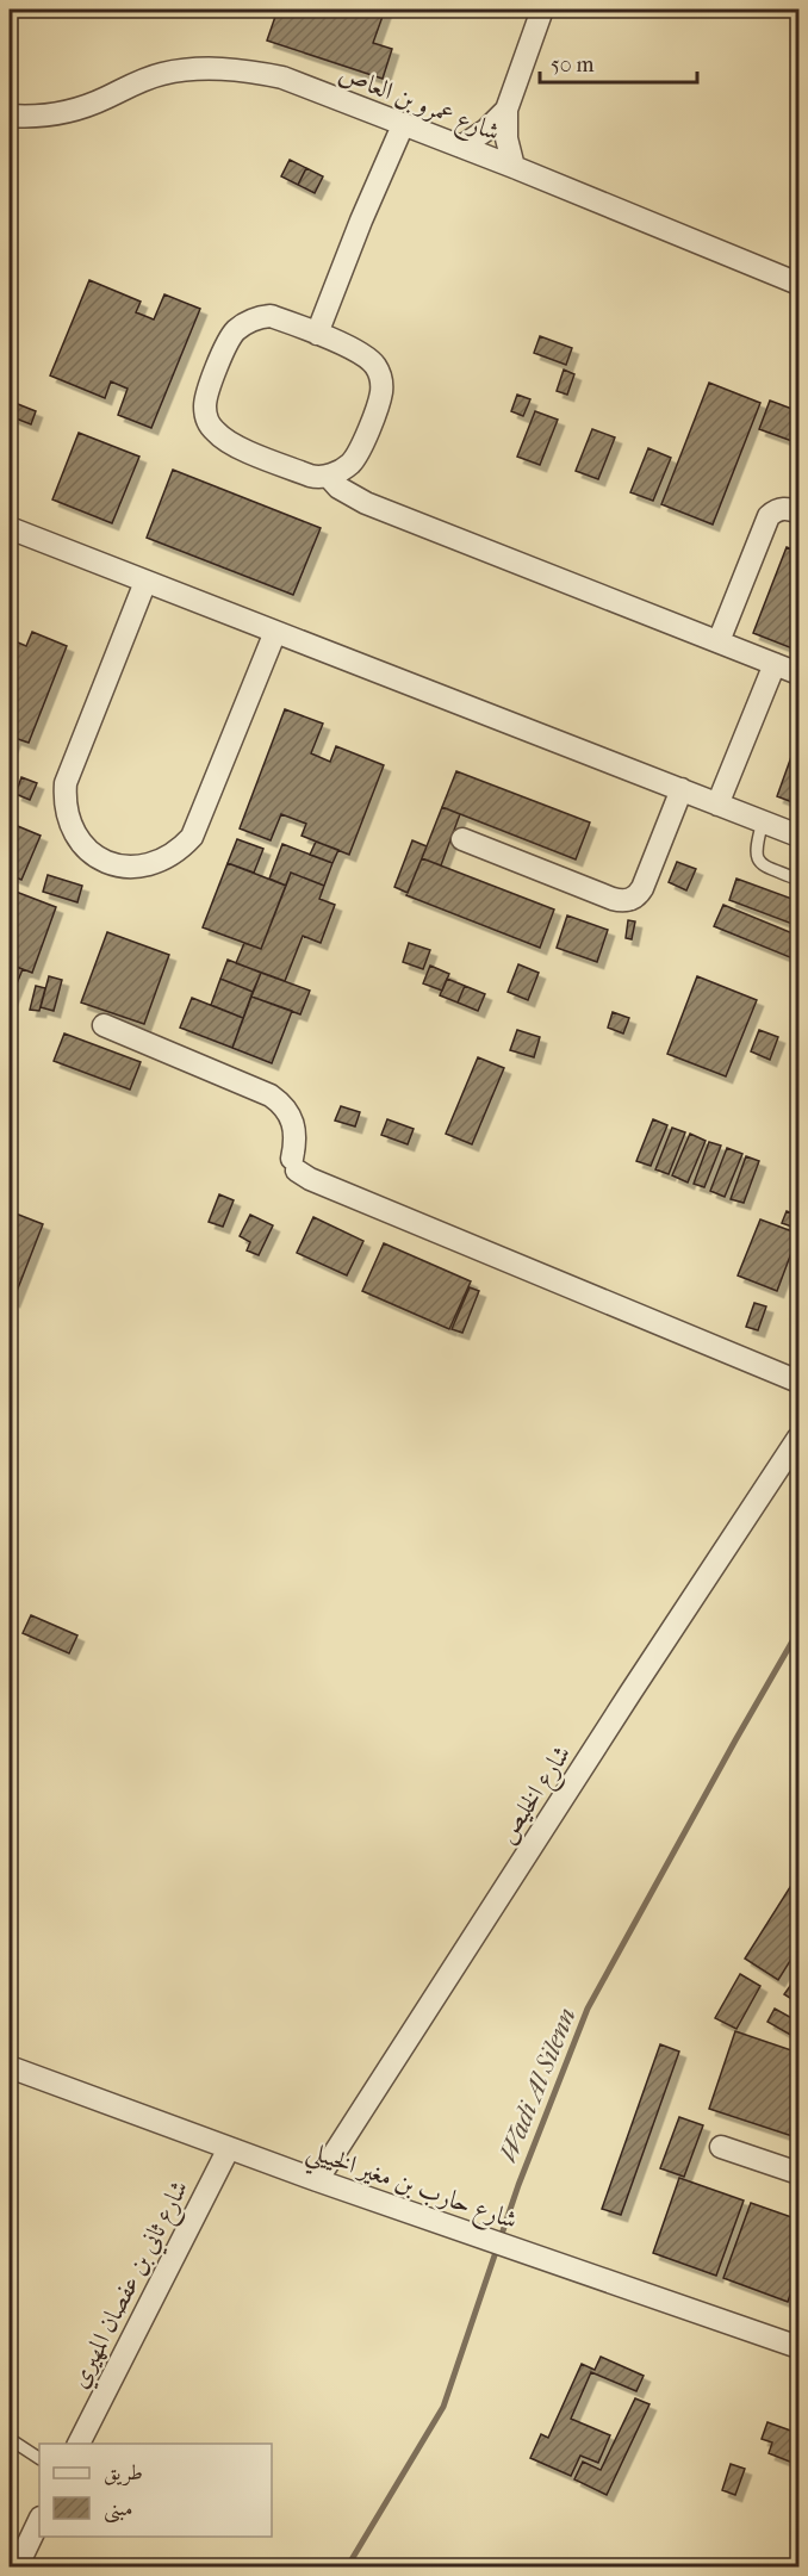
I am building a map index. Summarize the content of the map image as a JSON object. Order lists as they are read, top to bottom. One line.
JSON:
{"streets":{"street":["شارع عمرو بن العاص","شارع الخليص","شارع حارب بن مغير الخييلي","شارع ثاني بن عفصان المهيري"]},"crossings":[["شارع الخليص","شارع حارب بن مغير الخييلي"],["شارع حارب بن مغير الخييلي","شارع ثاني بن عفصان المهيري"]],"water":["Wadi Al Silenn"],"legend":["طريق","مبنى"],"scale_bar":"50 m"}
